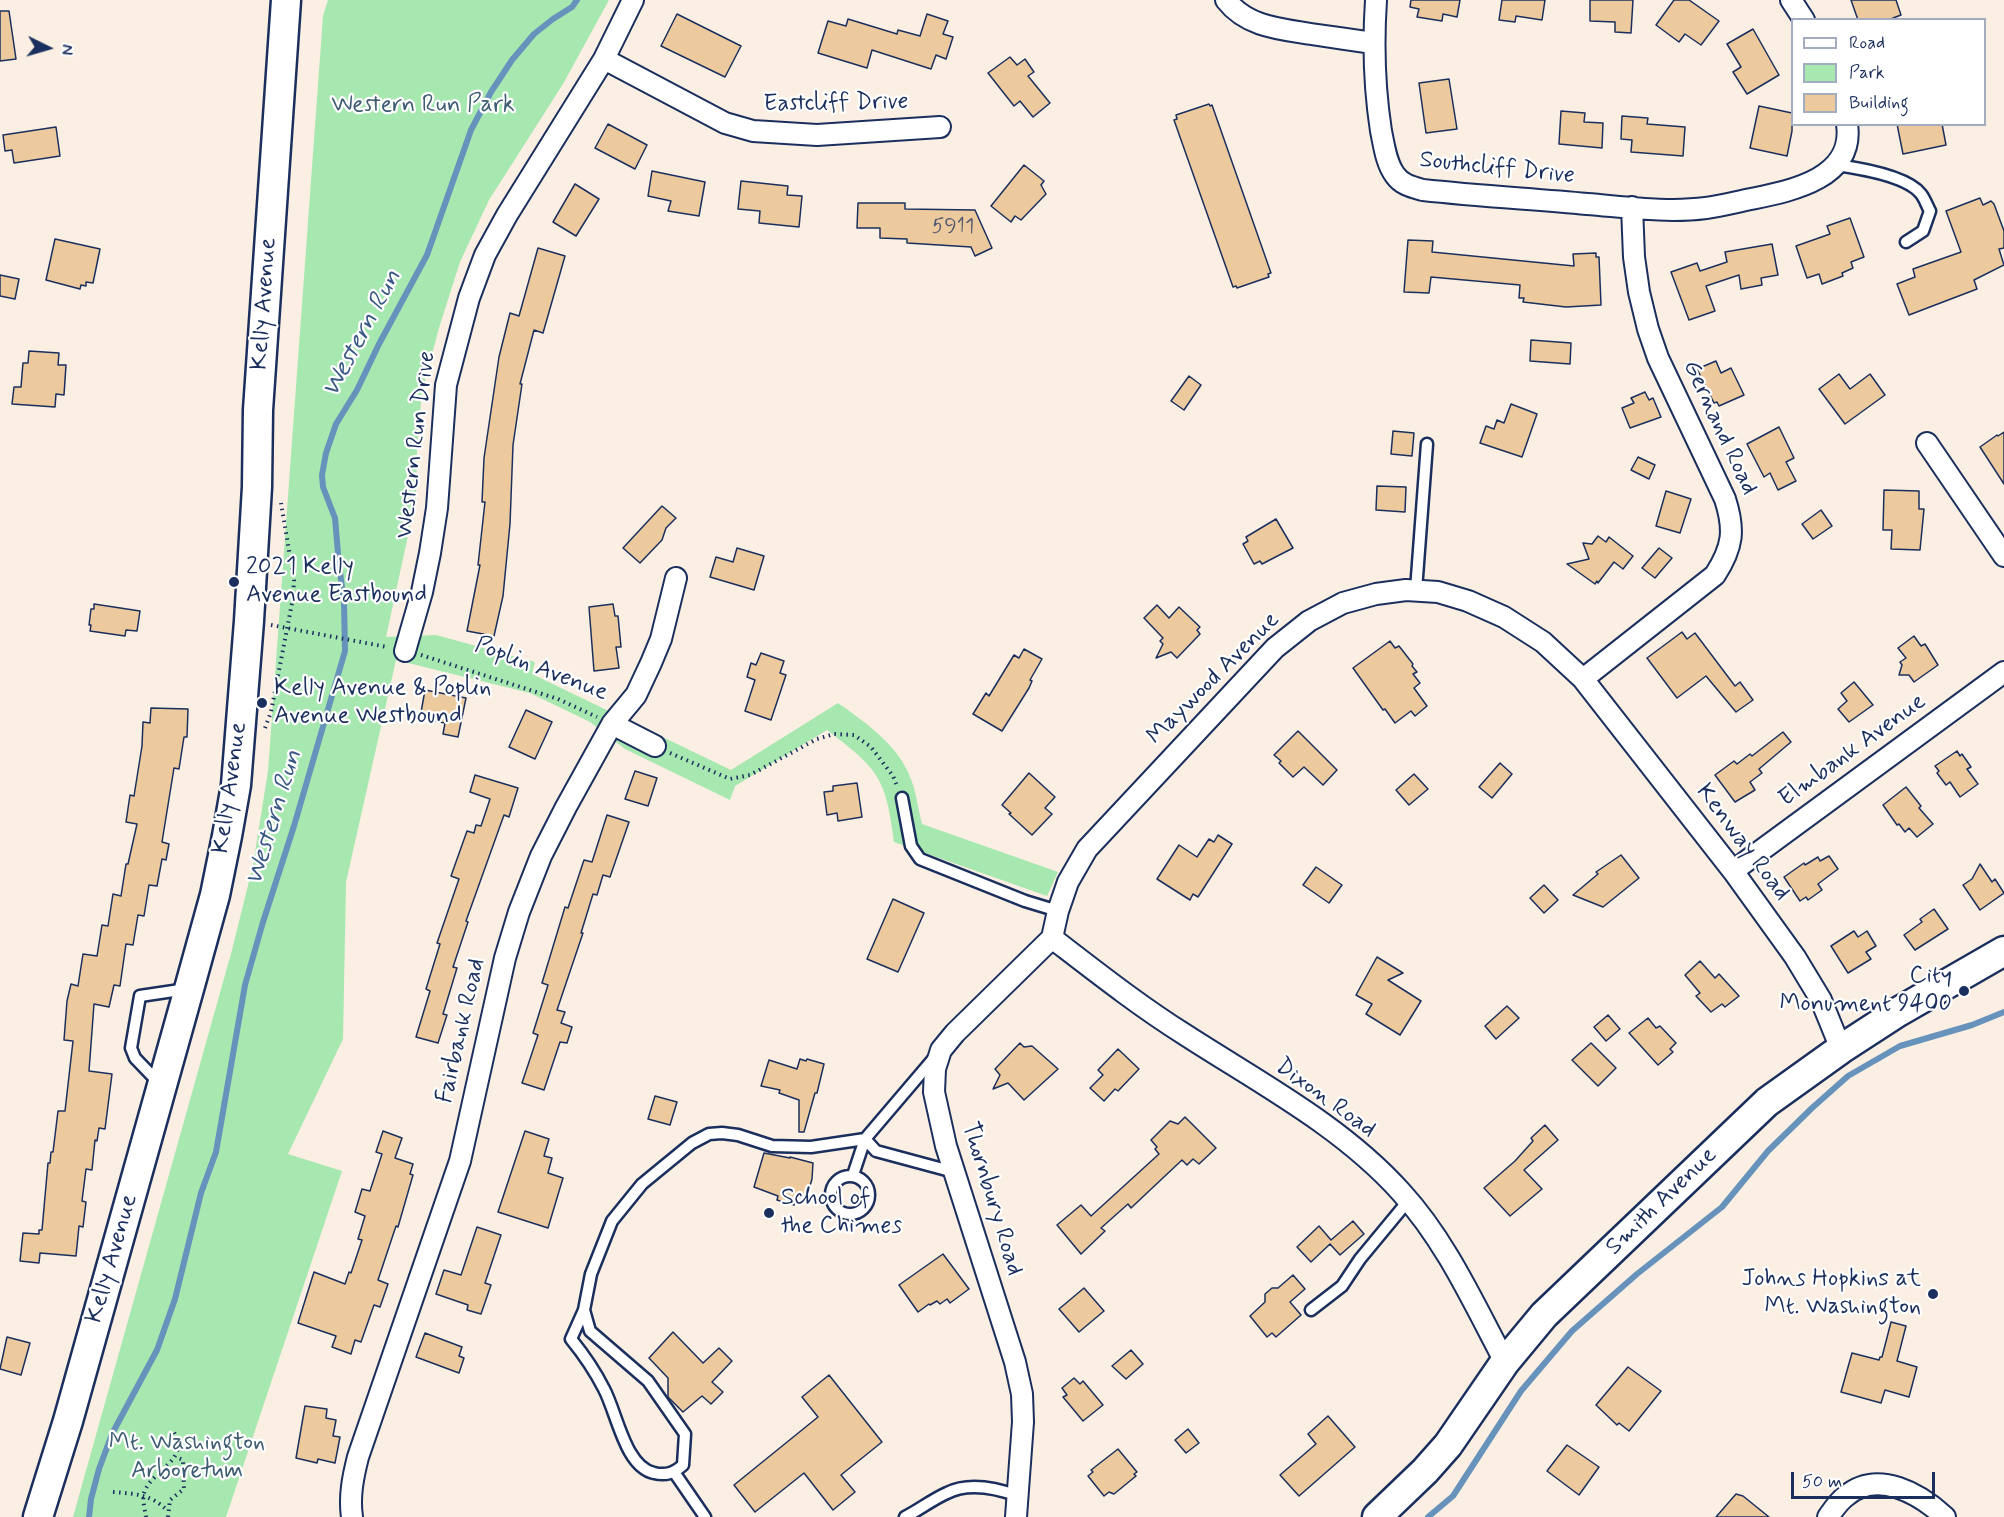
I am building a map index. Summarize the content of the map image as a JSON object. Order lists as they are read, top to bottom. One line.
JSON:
{"streets":{"main road":["Kelly Avenue","Smith Avenue"],"street":["Eastcliff Drive","Southcliff Drive","Gernand Road","Western Run Drive","Poplin Avenue","Maywood Avenue","Elmbank Avenue","Kenway Road","Fairbank Road","Dixon Road","Thornbury Road"]},"crossings":[["Eastcliff Drive","Western Run Drive"],["Southcliff Drive","Gernand Road"],["Gernand Road","Maywood Avenue"],["Gernand Road","Kenway Road"],["Western Run Drive","Poplin Avenue"],["Poplin Avenue","Fairbank Road"],["Maywood Avenue","Kenway Road"],["Maywood Avenue","Dixon Road"],["Maywood Avenue","Thornbury Road"],["Elmbank Avenue","Kenway Road"],["Kenway Road","Smith Avenue"],["Dixon Road","Thornbury Road"],["Dixon Road","Smith Avenue"]],"water":["Western Run"],"parks":["Western Run Park","Mt. Washington Arboretum"],"places":["2021 Kelly Avenue Eastbound","Kelly Avenue & Poplin Avenue Westbound","City Monument 9400","School of the Chimes","Johns Hopkins at Mt. Washington"],"house_numbers":["5911"],"legend":["Road","Park","Building"],"scale_bar":"50 m","north":"right"}
